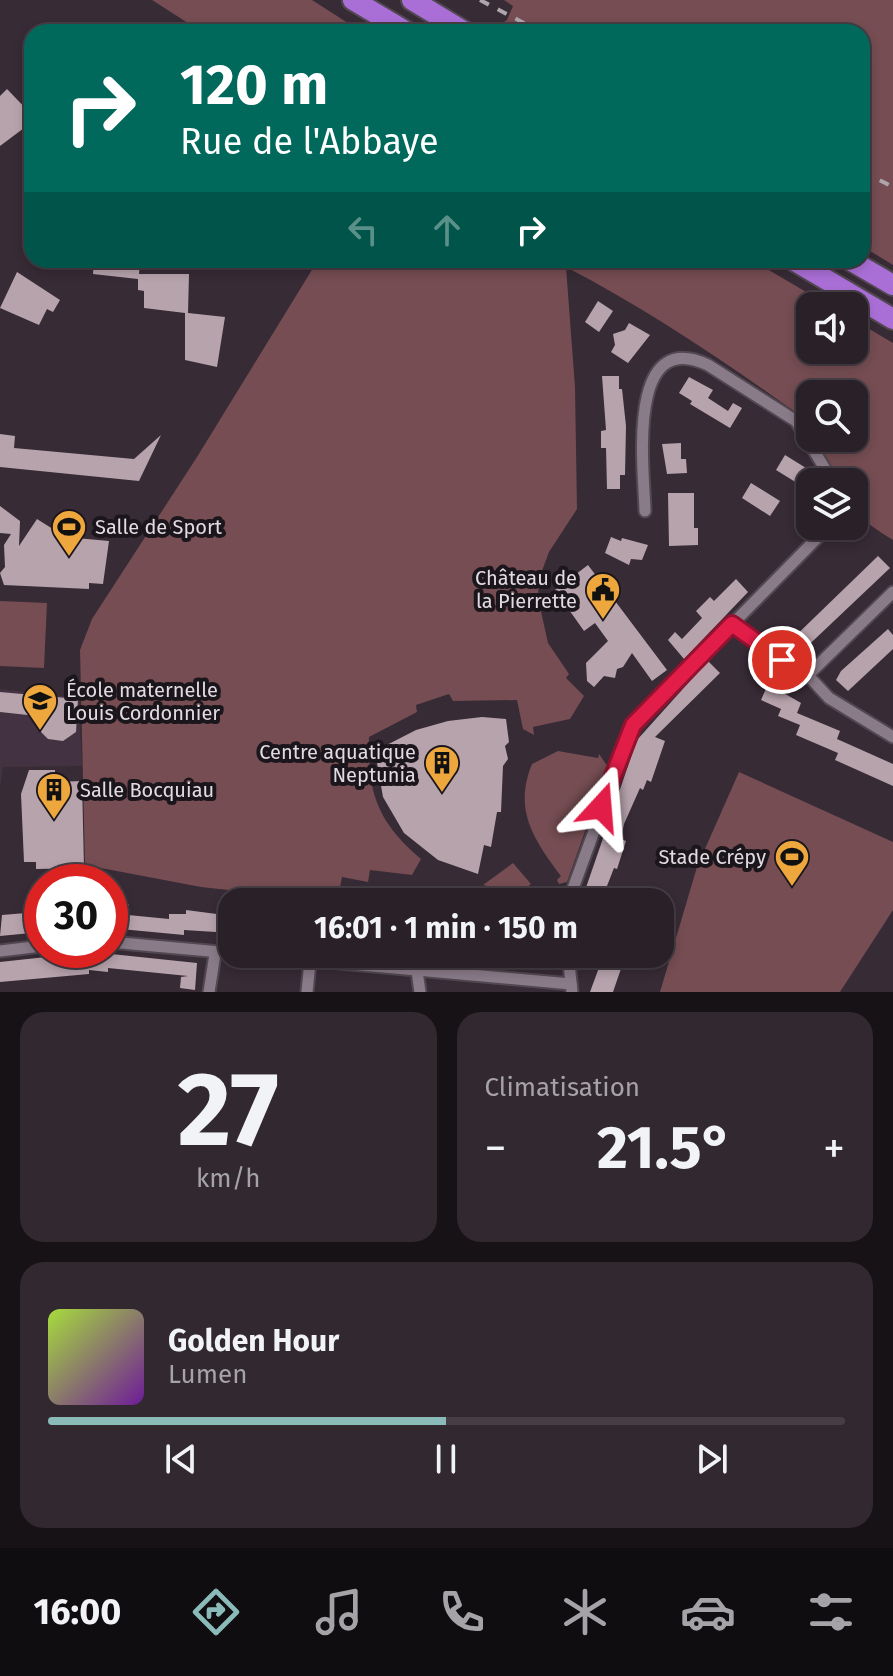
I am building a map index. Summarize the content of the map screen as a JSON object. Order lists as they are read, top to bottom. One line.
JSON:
{"places":{"sports":["Salle de Sport","Stade Crépy"],"public building":["Château de la Pierrette"],"school or university":["École maternelle Louis Cordonnier"],"building":["Centre aquatique Neptunia","Salle Bocquiau"]},"page":{"turn":["120 m","Rue de l'Abbaye"],"limit":"30","trip":"16:01 · 1 min · 150 m","tile":[["27","km/h"],"Climatisation"],"heat":["−","21.5°","+"],"song":["Golden Hour","Lumen"],"tabs":"16:00"}}
